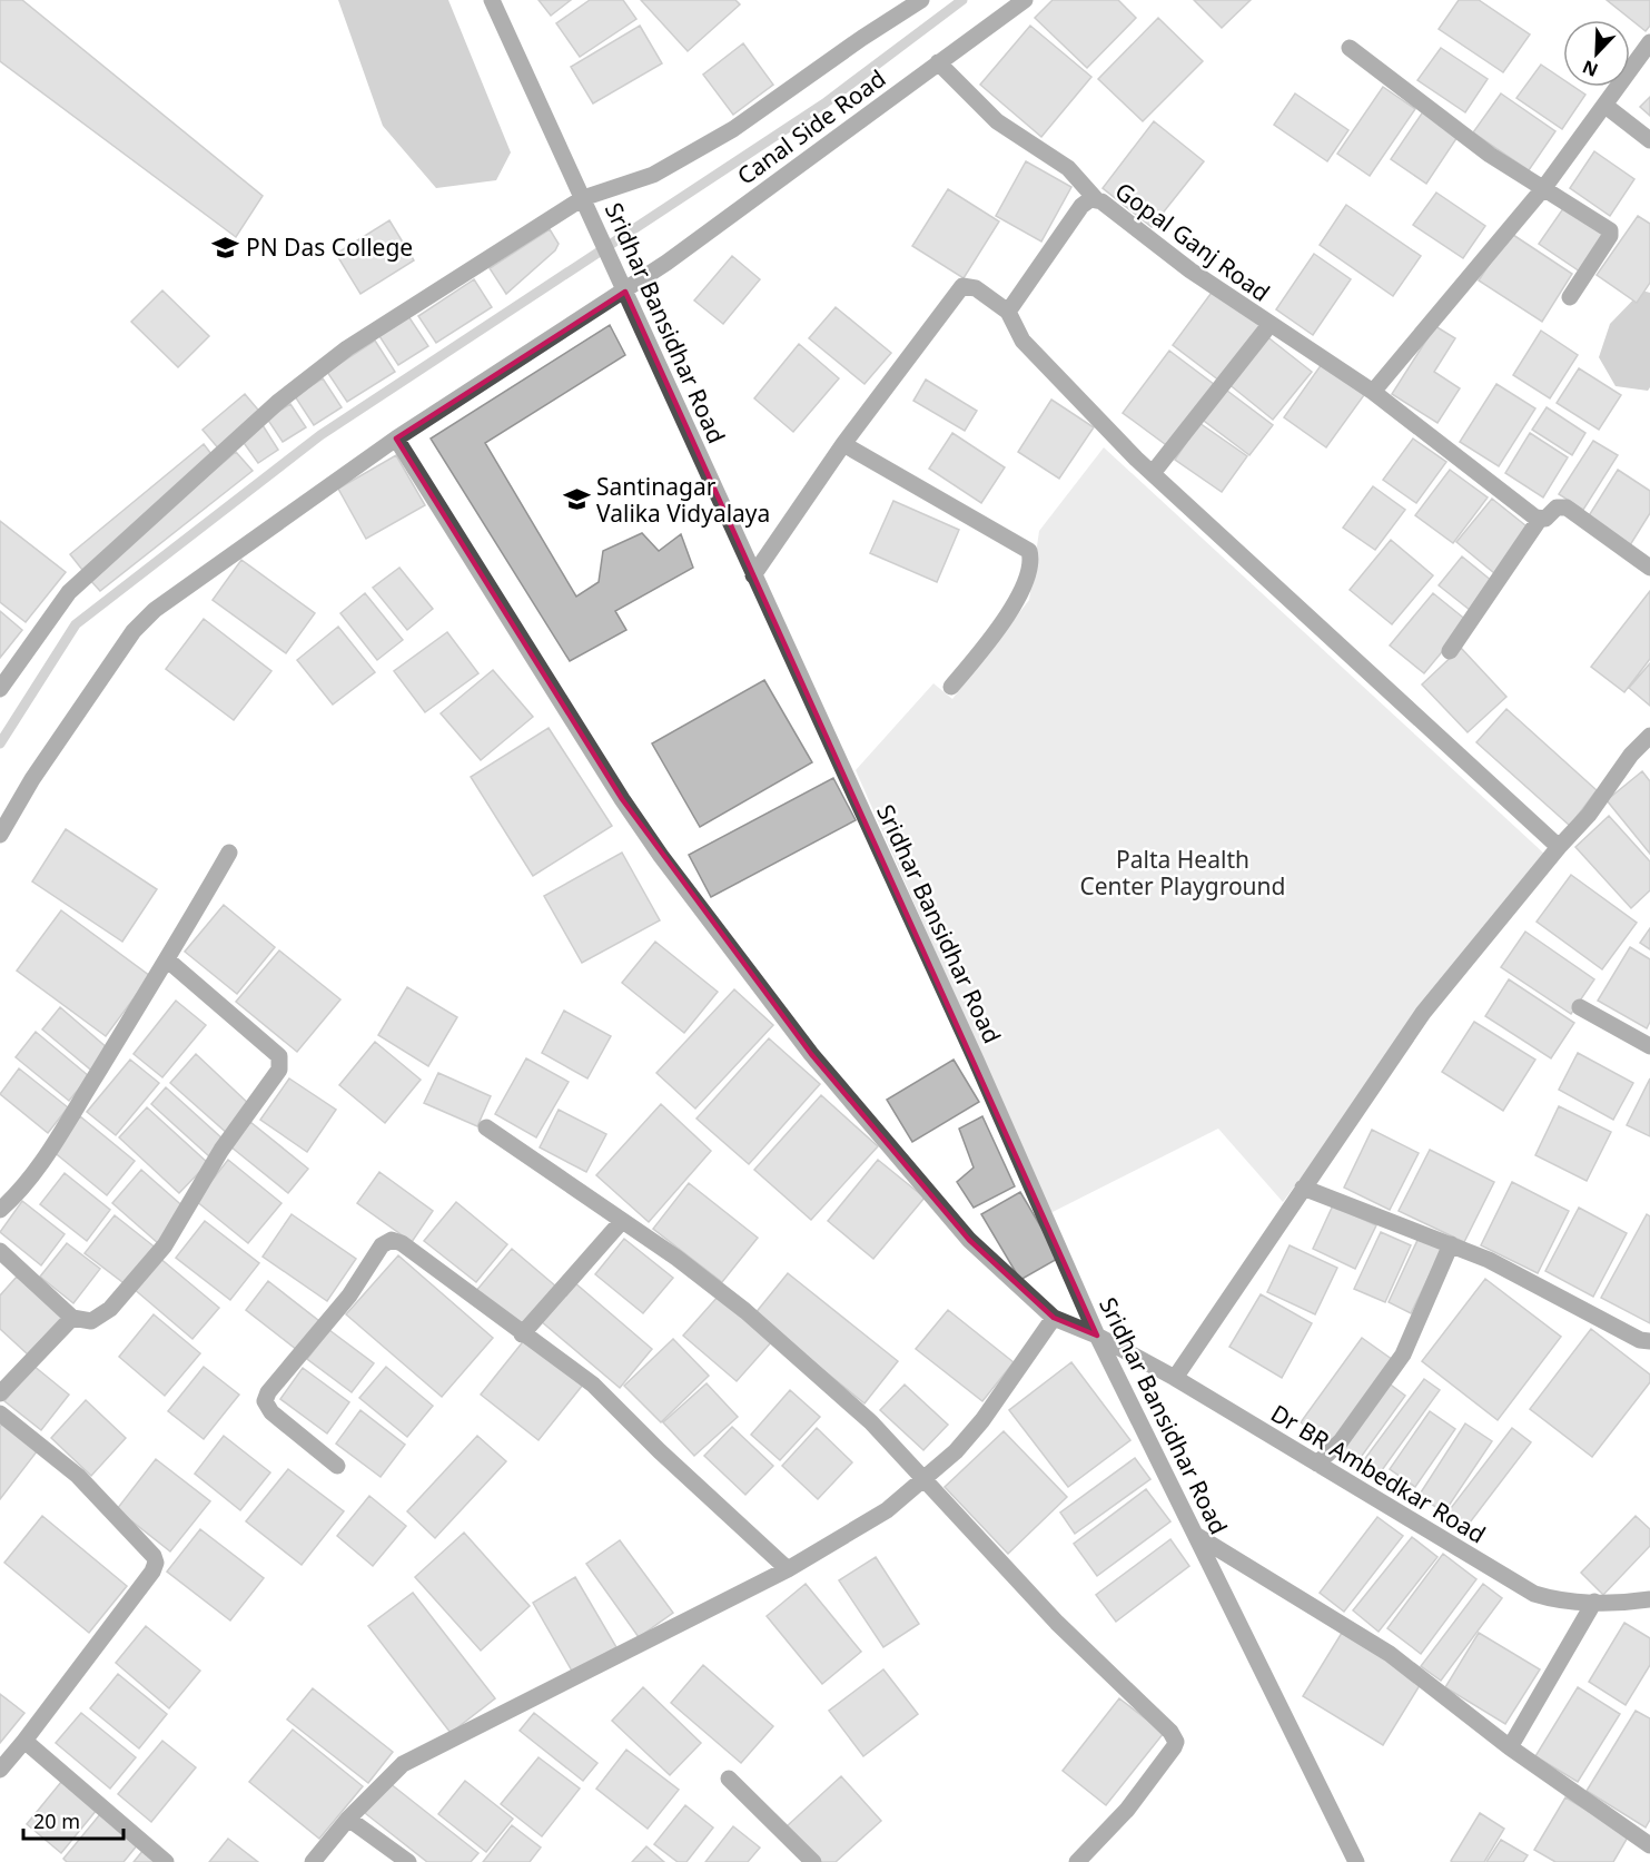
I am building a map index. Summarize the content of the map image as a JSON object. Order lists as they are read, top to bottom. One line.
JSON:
{"streets":{"street":["Canal Side Road","Gopal Ganj Road","Sridhar Bansidhar Road","Dr BR Ambedkar Road"]},"crossings":[["Canal Side Road","Sridhar Bansidhar Road"],["Sridhar Bansidhar Road","Dr BR Ambedkar Road"]],"parks":["Palta Health Center Playground"],"places":{"school or university":["PN Das College","Santinagar Valika Vidyalaya"]},"scale_bar":"20 m","north":"bottom left"}
